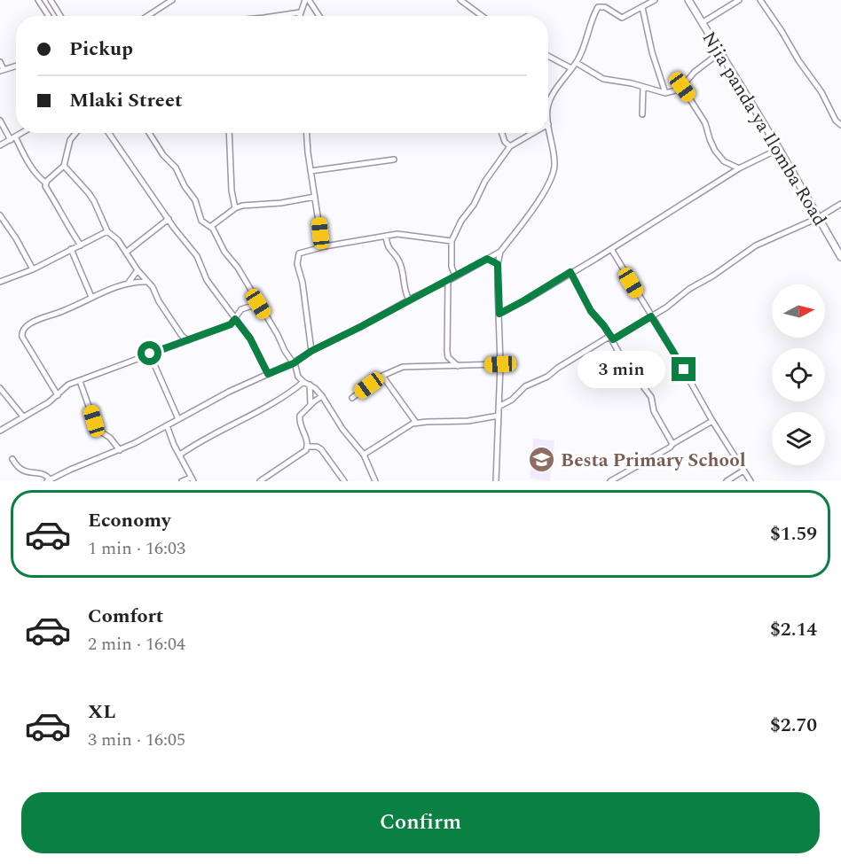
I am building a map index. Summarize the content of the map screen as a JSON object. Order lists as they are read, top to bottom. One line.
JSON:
{"streets":{"street":["Njia panda ya Ilomba Road"]},"places":{"school or university":["Besta Primary School"]},"north":"right","page":{"banner":["Pickup","Mlaki Street"],"bubble":"3 min","list":[{"name":"Economy","note":"1 min · 16:03","value":"$1.59"},{"name":"Comfort","note":"2 min · 16:04","value":"$2.14"},{"name":"XL","note":"3 min · 16:05","value":"$2.70"}],"buttons":"Confirm"}}
